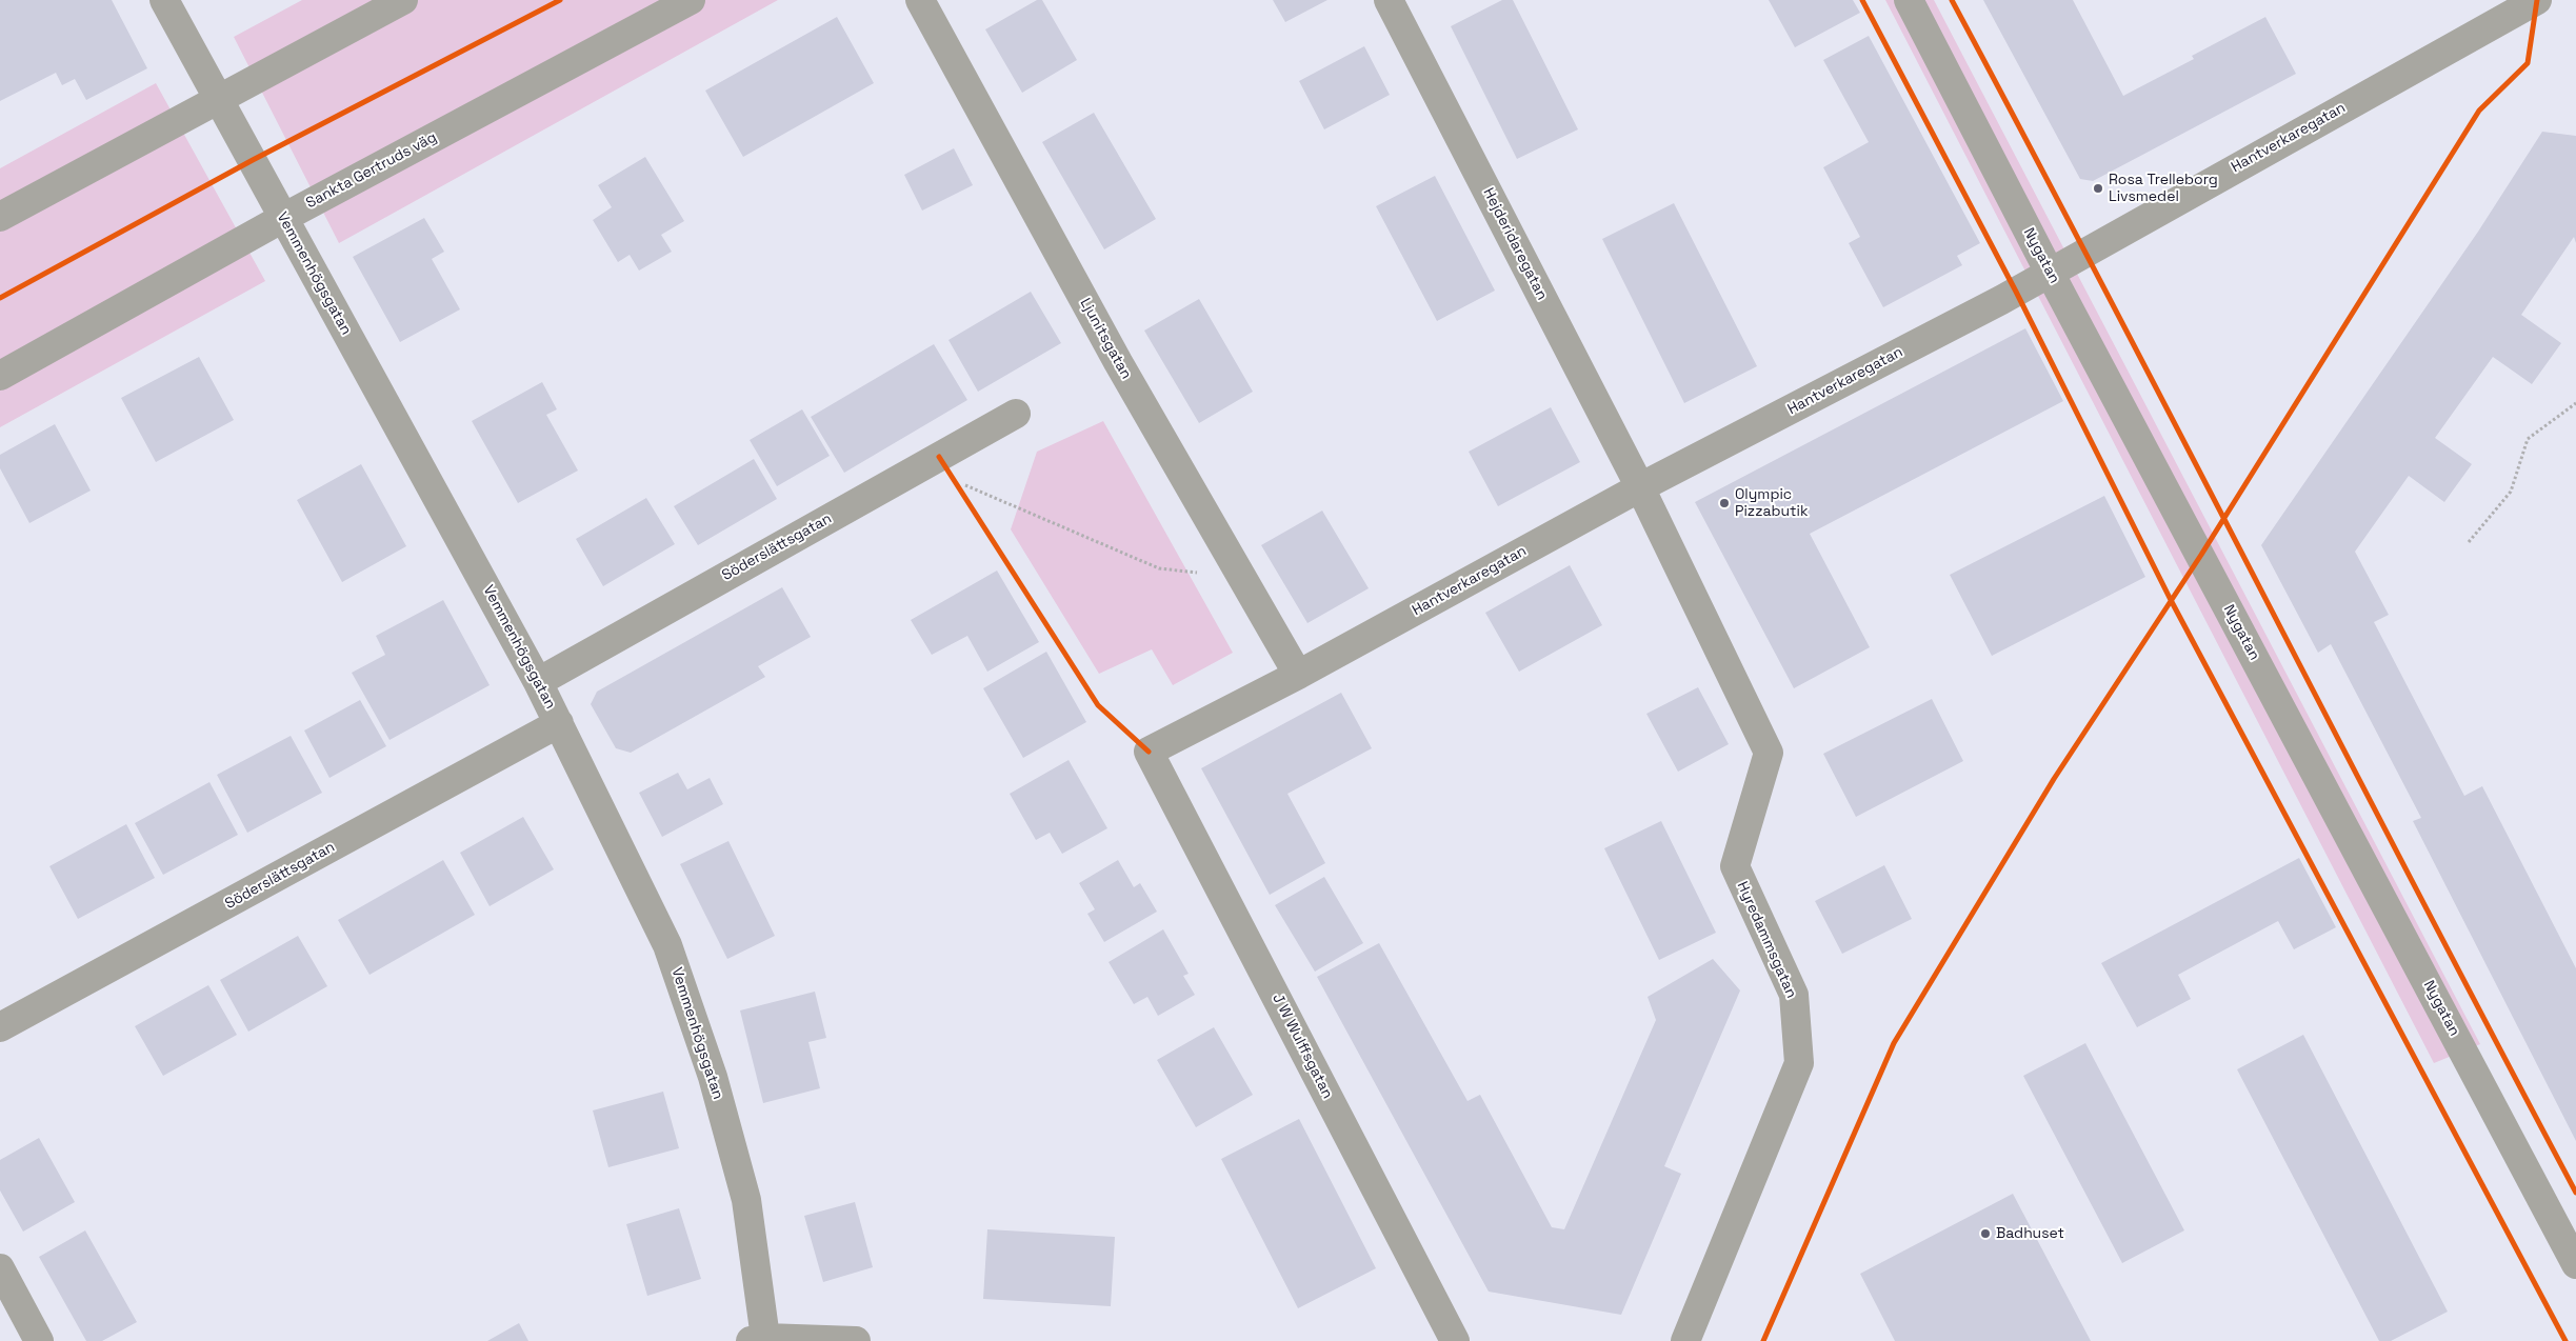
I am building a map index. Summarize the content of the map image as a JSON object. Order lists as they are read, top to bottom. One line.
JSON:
{"streets":{"street":["Hantverkaregatan","Sankta Gertruds väg","Hejderidaregatan","Nygatan","Vemmenhögsgatan","Ljunitsgatan","Söderslättsgatan","Hyredammsgatan","J W Wulffsgatan"]},"crossings":[["Hantverkaregatan","Hejderidaregatan"],["Hantverkaregatan","Nygatan"],["Hantverkaregatan","Ljunitsgatan"],["Hantverkaregatan","Hyredammsgatan"],["Hantverkaregatan","J W Wulffsgatan"],["Sankta Gertruds väg","Vemmenhögsgatan"],["Hejderidaregatan","Hyredammsgatan"],["Vemmenhögsgatan","Söderslättsgatan"]],"places":["Rosa Trelleborg Livsmedel","Olympic Pizzabutik","Badhuset"]}
